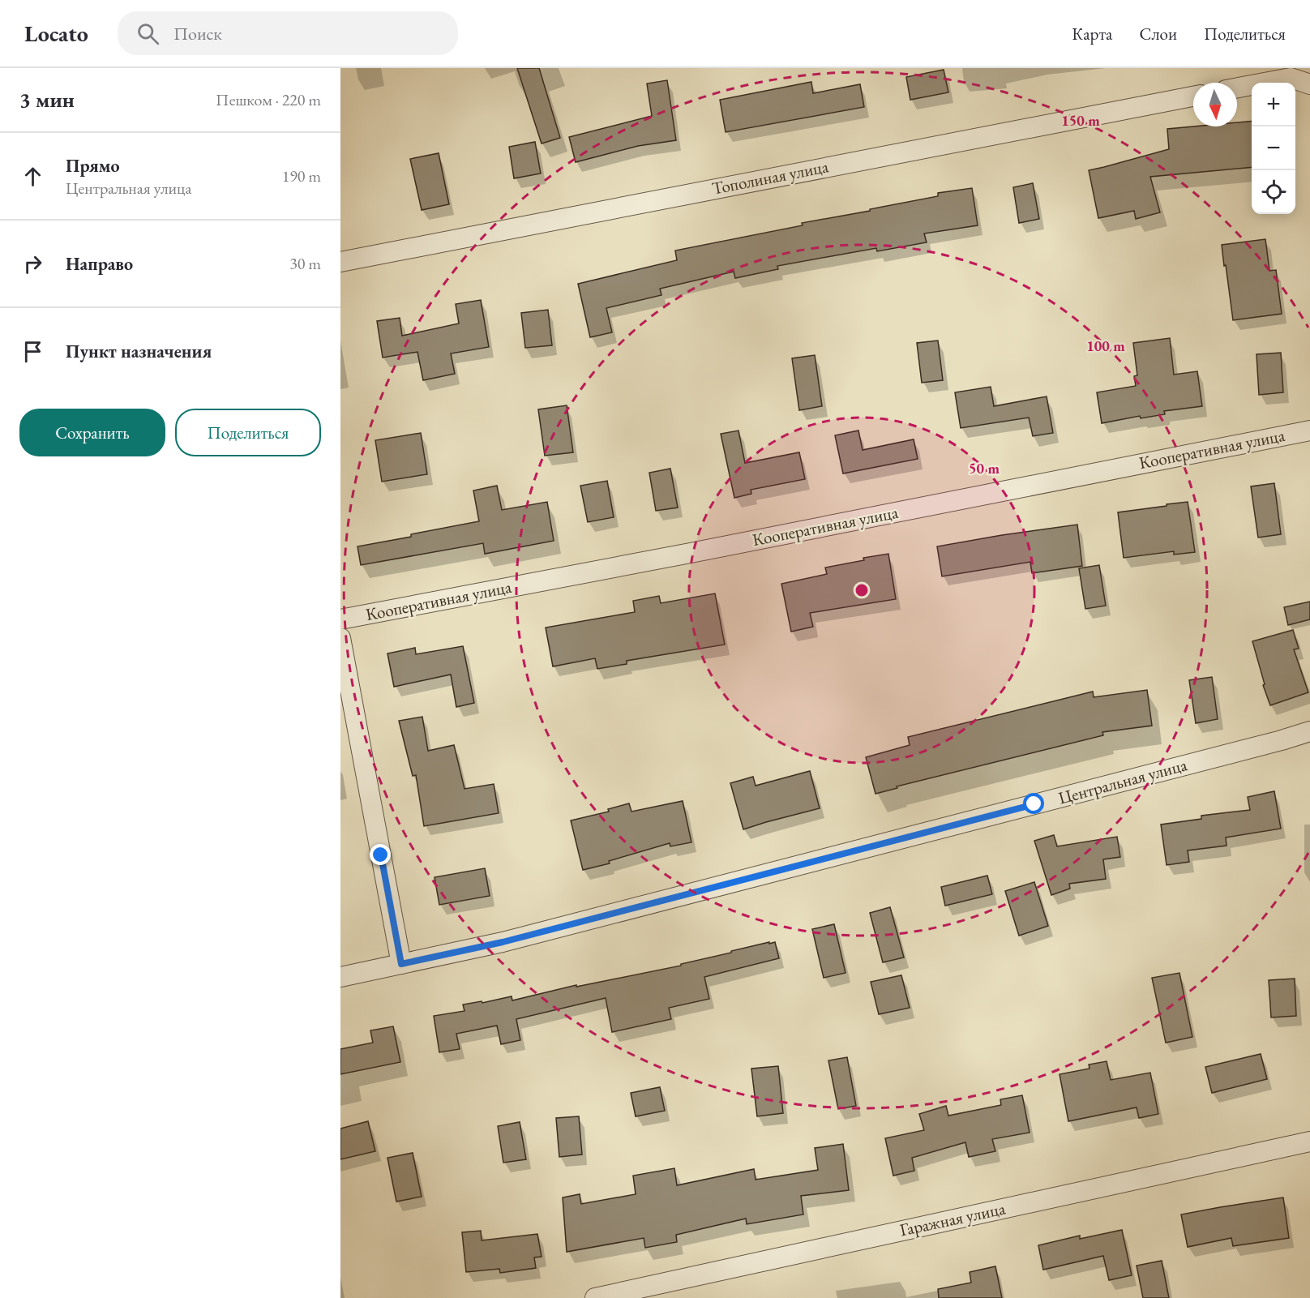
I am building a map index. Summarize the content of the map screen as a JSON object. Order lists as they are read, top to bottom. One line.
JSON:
{"streets":{"street":["Тополиная улица","Кооперативная улица","Центральная улица","Гаражная улица"]},"north":"bottom","page":{"header":"Locato","search":"Поиск","nav":["Карта","Слои","Поделиться"],"heading":["3 мин","Пешком · 220 m"],"map_buttons":["+","−"],"list":[["Прямо","Центральная улица","190 m"],["Направо","30 m"],"Пункт назначения"],"buttons":["Сохранить","Поделиться"]},"rings":["150 m","100 m","50 m"]}
